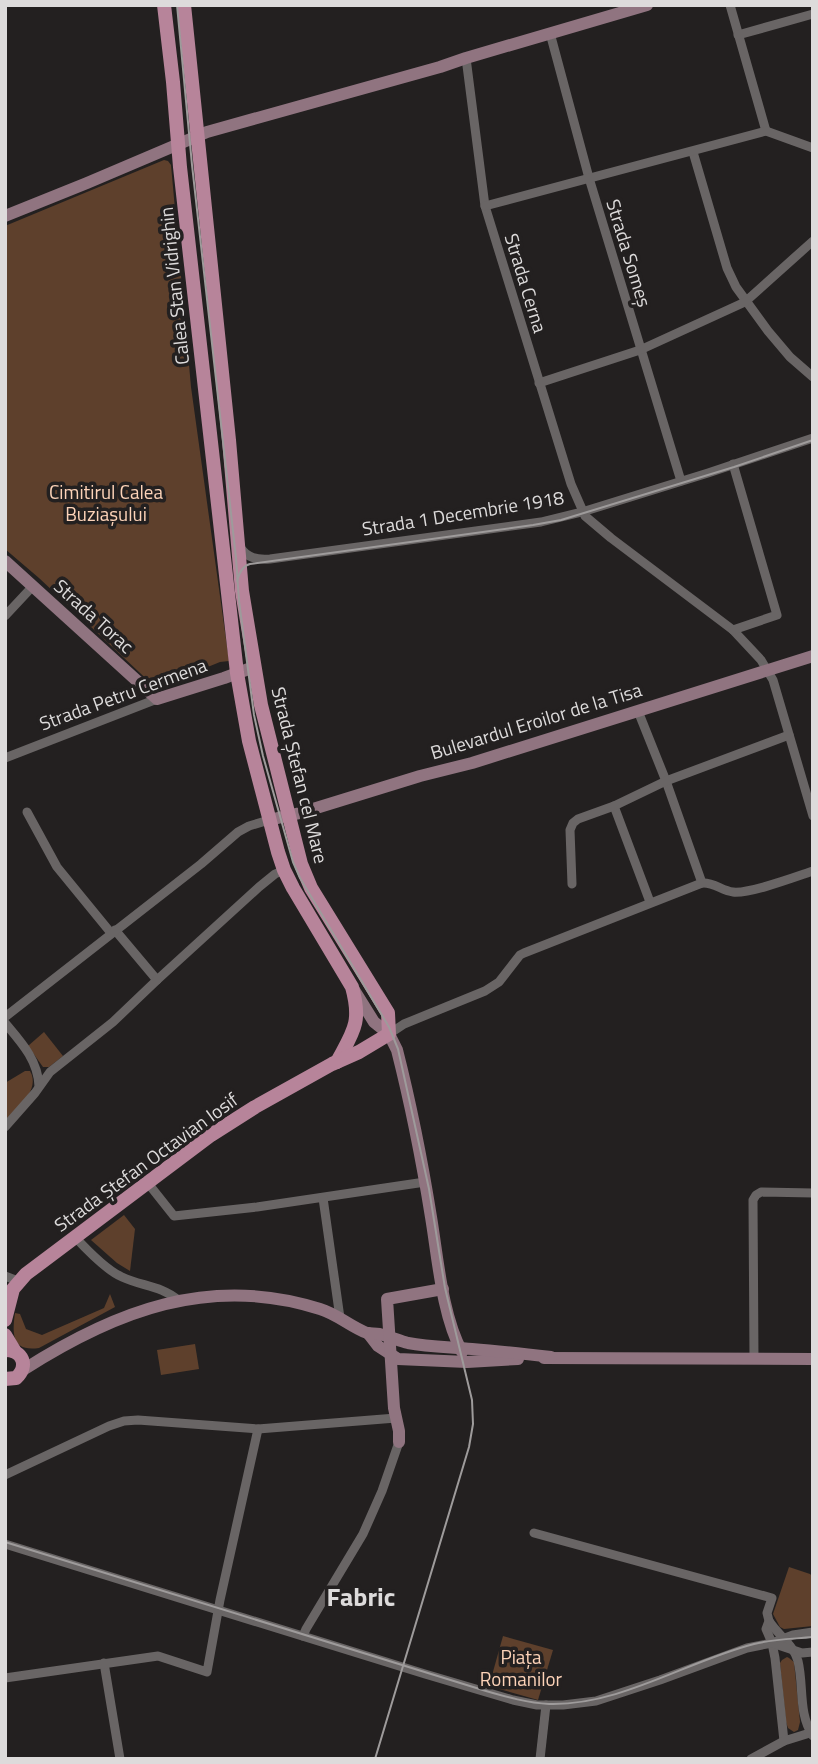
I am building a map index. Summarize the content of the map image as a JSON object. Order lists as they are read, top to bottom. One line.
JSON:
{"streets":{"main road":["Calea Stan Vidrighin","Strada Ștefan cel Mare","Strada Ștefan Octavian Iosif"],"street":["Strada Someș","Strada Cerna","Strada 1 Decembrie 1918","Strada Torac","Strada Petru Cermena","Bulevardul Eroilor de la Tisa"]},"crossings":[["Strada Someș","Strada 1 Decembrie 1918"],["Strada Cerna","Strada 1 Decembrie 1918"],["Calea Stan Vidrighin","Strada 1 Decembrie 1918"],["Calea Stan Vidrighin","Strada Ștefan cel Mare"],["Strada 1 Decembrie 1918","Strada Ștefan cel Mare"],["Strada Torac","Strada Petru Cermena"],["Strada Petru Cermena","Strada Ștefan cel Mare"],["Bulevardul Eroilor de la Tisa","Strada Ștefan cel Mare"],["Strada Ștefan cel Mare","Strada Ștefan Octavian Iosif"]],"districts":["Fabric"],"parks":["Cimitirul Calea Buziașului","Piața Romanilor"]}
